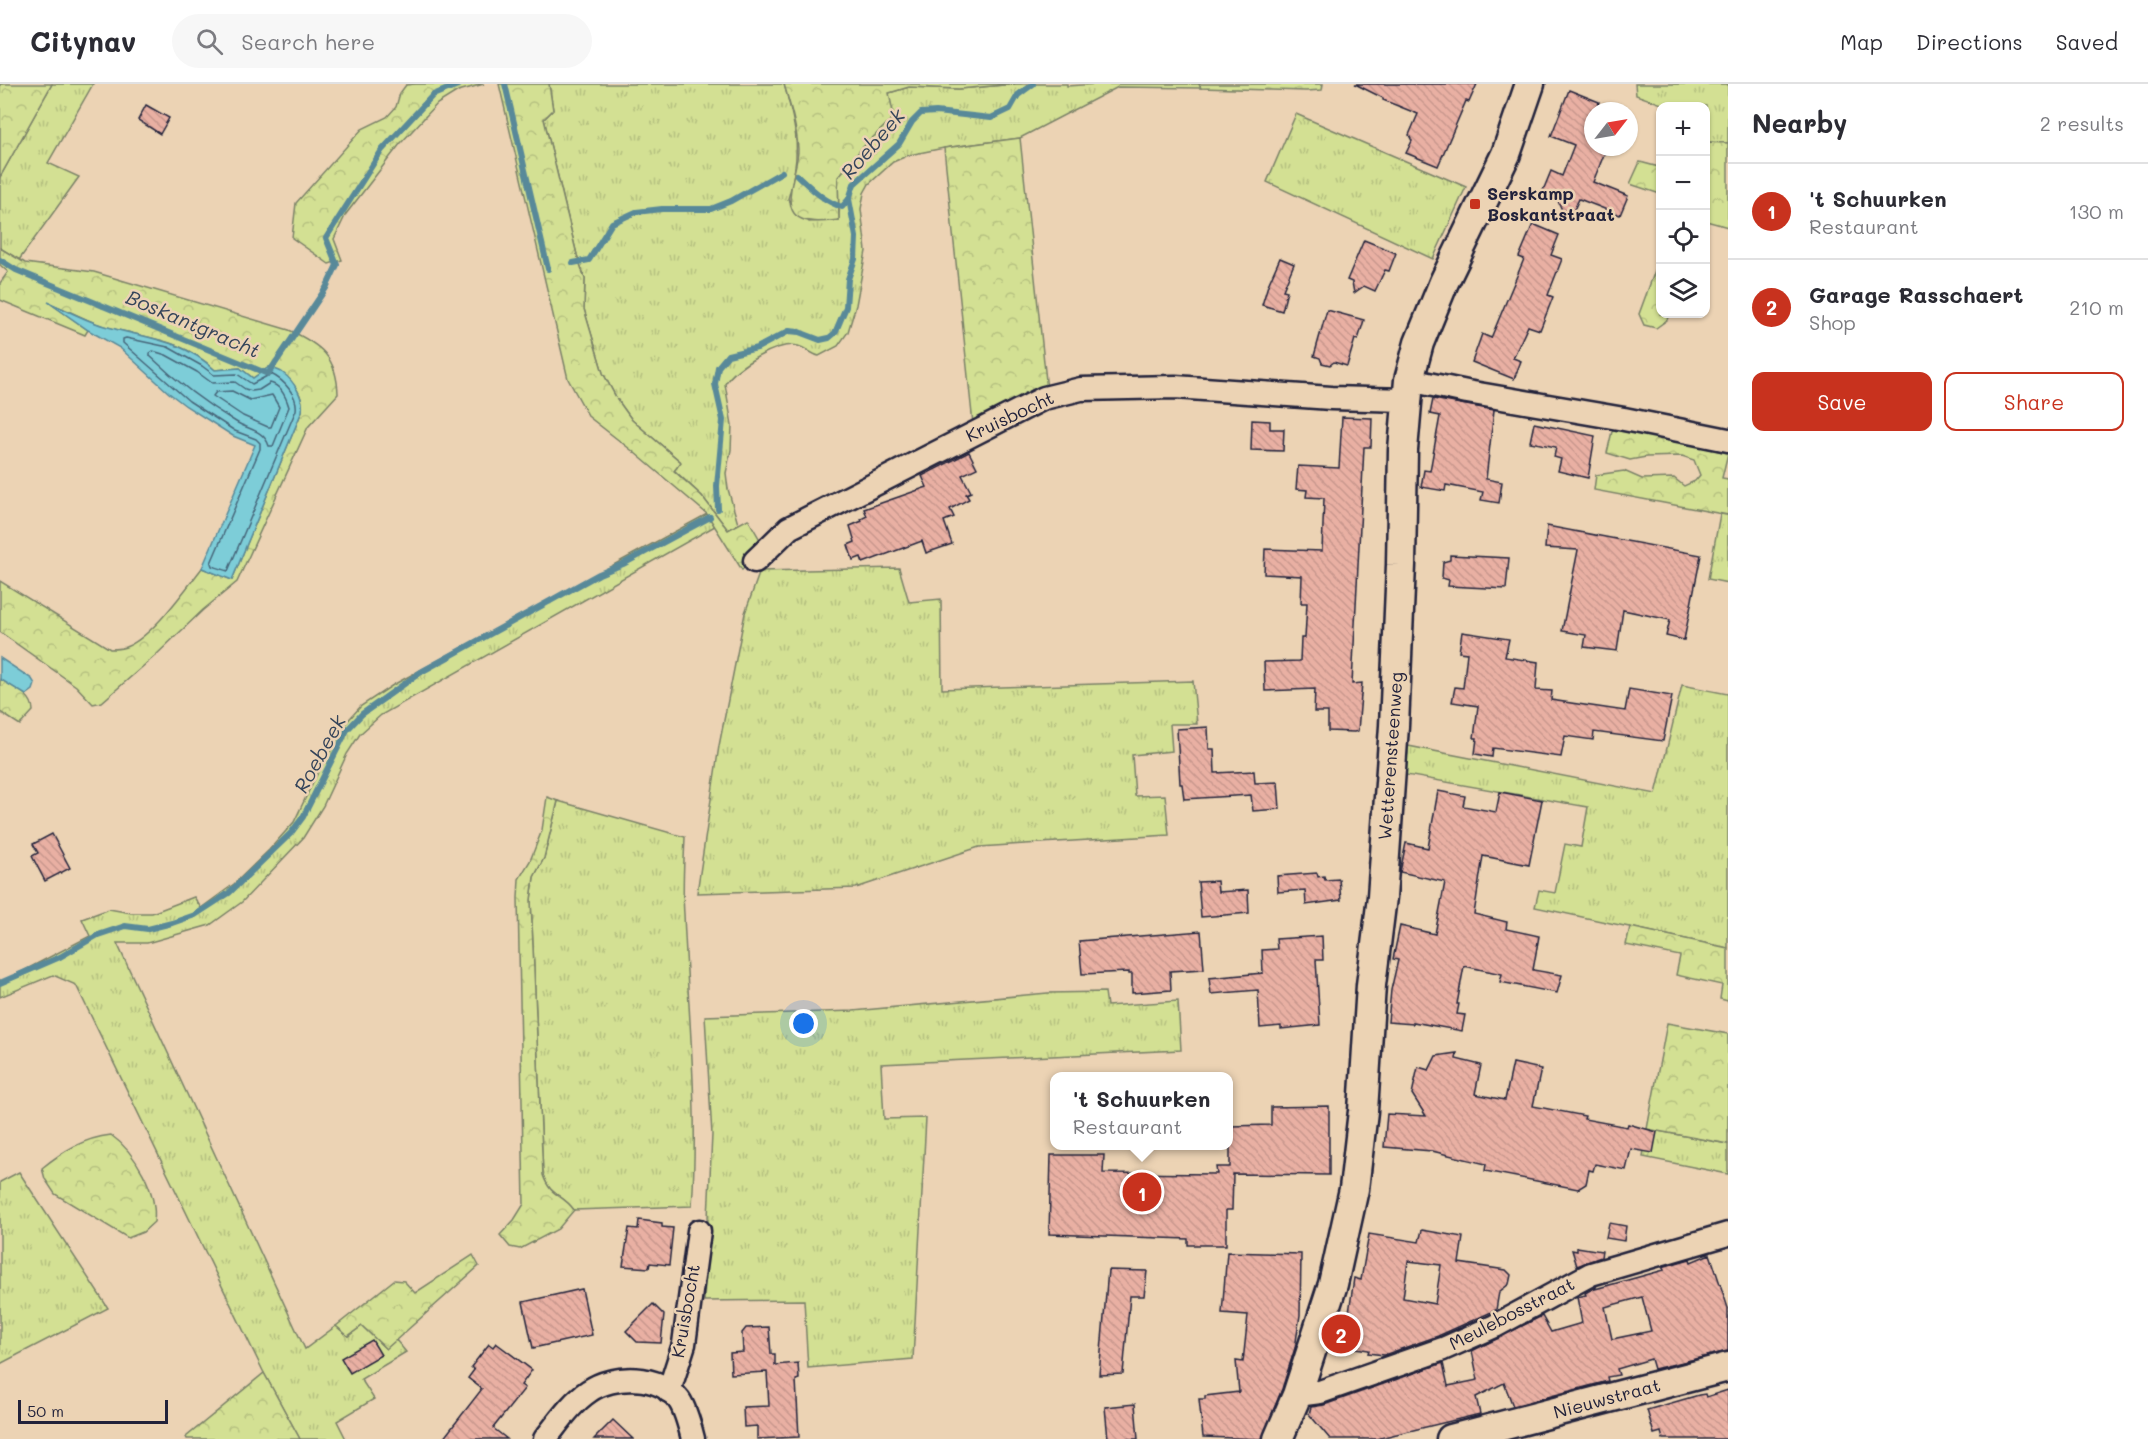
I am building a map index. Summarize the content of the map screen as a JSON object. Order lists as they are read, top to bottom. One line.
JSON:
{"streets":{"street":["Kruisbocht","Wetterensteenweg","Meulebosstraat","Nieuwstraat"]},"crossings":[["Kruisbocht","Wetterensteenweg"],["Wetterensteenweg","Meulebosstraat"]],"water":["Roebeek","Boskantgracht"],"places":{"transit":["Serskamp Boskantstraat"]},"scale_bar":"50 m","north":"top right","page":{"header":"Citynav","search":"Search here","nav":["Map","Directions","Saved"],"heading":["Nearby","2 results"],"map_buttons":["+","−"],"list":[{"mark":"1","name":"'t Schuurken","note":"Restaurant","value":"130 m"},{"mark":"2","name":"Garage Rasschaert","note":"Shop","value":"210 m"}],"buttons":["Save","Share"],"popup":["'t Schuurken","Restaurant"],"pins":["1","2"],"scale":"50 m"}}
